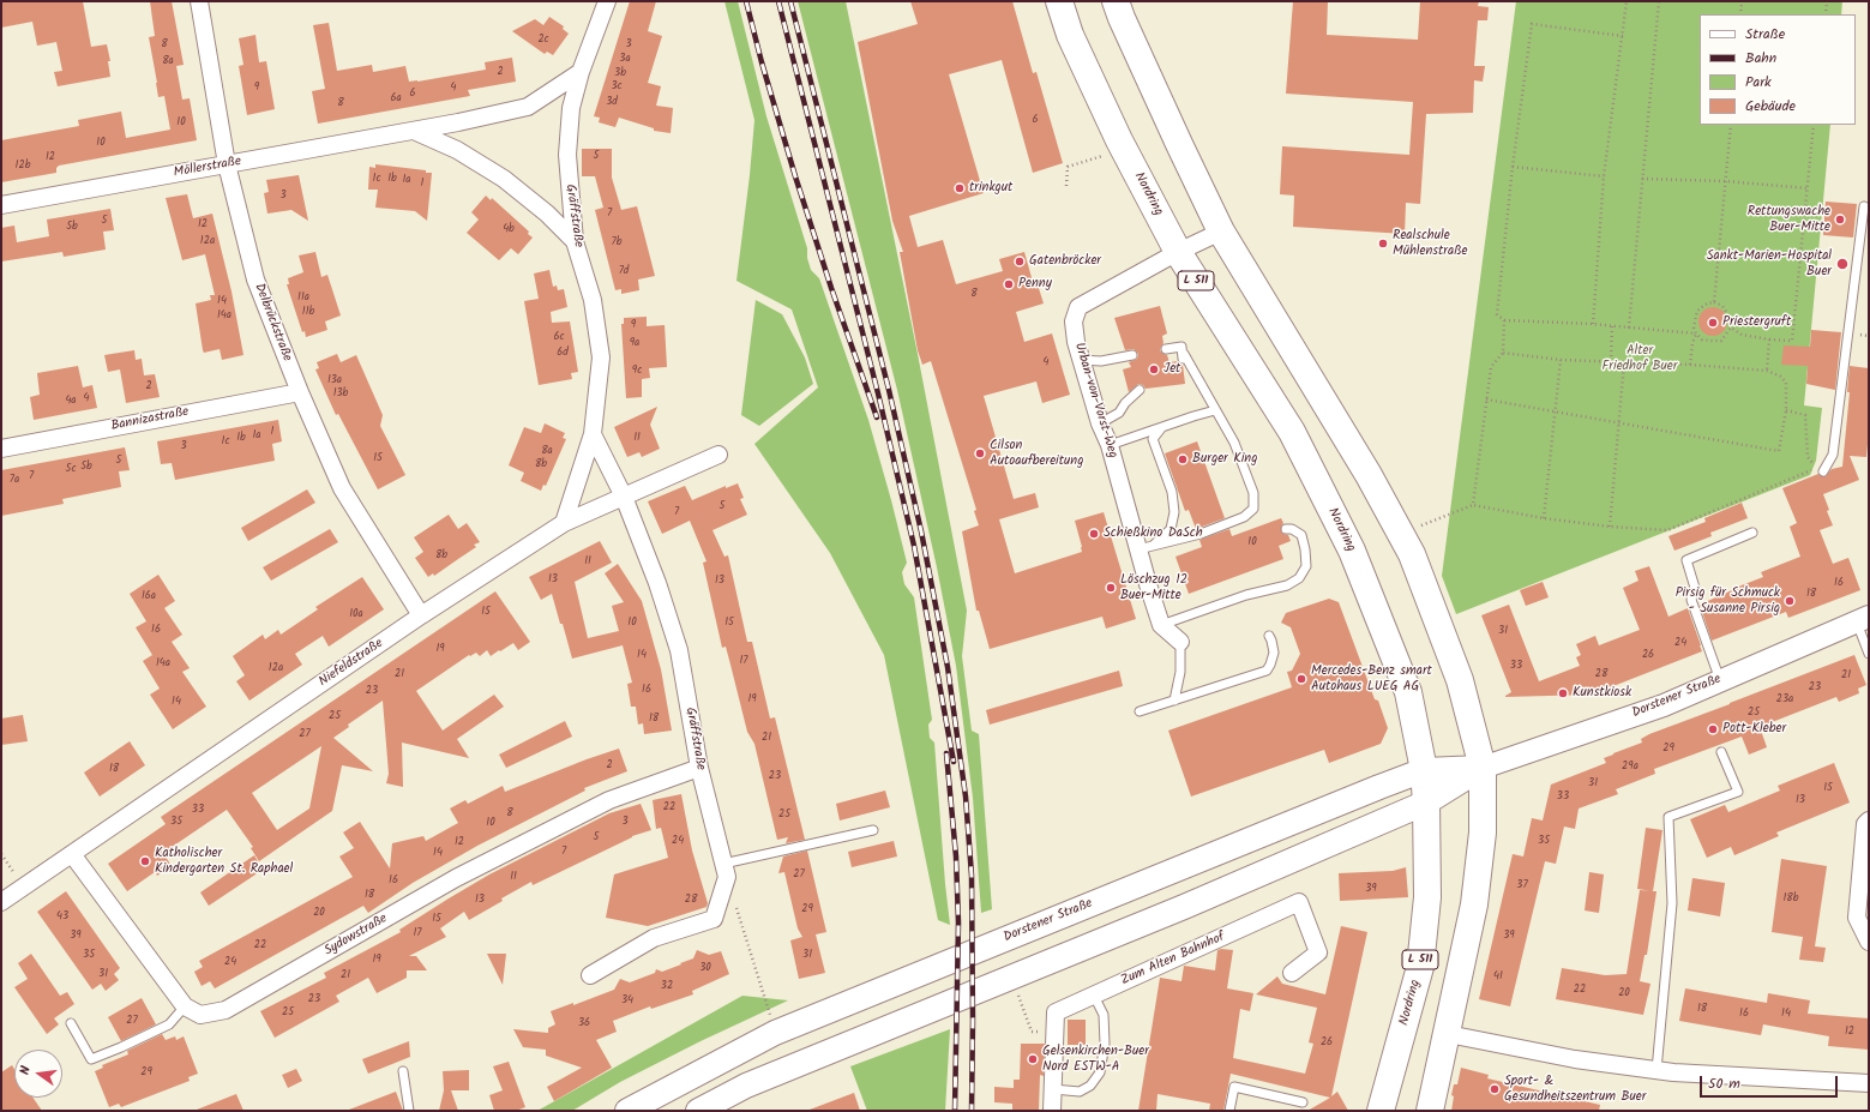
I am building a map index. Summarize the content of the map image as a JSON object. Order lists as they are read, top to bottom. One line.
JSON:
{"streets":{"main road":["Nordring","L 511","Dorstener Straße"],"street":["Möllerstraße","Gräffstraße","Delbrückstraße","Urban-von-Vorst-Weg","Bannizastraße","Niefeldstraße","Sydowstraße","Zum Alten Bahnhof"]},"crossings":[["Möllerstraße","Gräffstraße"],["Möllerstraße","Delbrückstraße"],["Nordring","Urban-von-Vorst-Weg"],["Nordring","Dorstener Straße"],["Gräffstraße","Niefeldstraße"],["Gräffstraße","Sydowstraße"],["Delbrückstraße","Bannizastraße"],["Delbrückstraße","Niefeldstraße"]],"parks":["Alter Friedhof Buer"],"places":["trinkgut","Rettungswache Buer-Mitte","Realschule Mühlenstraße","Gatenbröcker","Sankt-Marien-Hospital Buer","Penny","Priestergruft","Jet","Cilson Autoaufbereitung","Burger King","Schießkino DaSch","Löschzug 12 Buer-Mitte","Pirsig für Schmuck - Susanne Pirsig","Mercedes-Benz smart Autohaus LUEG AG","Kunstkiosk","Pott-Kleber","Katholischer Kindergarten St. Raphael","Gelsenkirchen-Buer Nord ESTW-A","Sport- & Gesundheitszentrum Buer"],"house_numbers":["2c","8","3","3a","8a","2","3b","3c","9","4","6","6a","3d","8","6","10","10","5","12","12b","1c","1b","1a","1","3","7","5","12","5b","4b","12a","7b","7d","8","11a","14","11b","14a","9","6c","9a","6d","4","9c","13a","2","13b","4","4a","1","1a","1b","11","1c","3","8a","15","5","8b","5b","5c","7","7a","5","7","10","8b","11","13","13","16","18","16a","15","10a","10","15","16","31","24","19","14","26","17","14a","33","12a","21","28","21","23","16","23","19","23a","14","25","25","18","27","21","29","2","29a","18","23","31","15","33","13","22","33","8","25","35","3","10","5","24","35","12","7","14","27","11","16","37","39","18","18b","13","28","29","20","43","15","17","39","39","22","35","31","19","24","30","31","21","41","32","22","20","23","34","18","25","16","14","27","36","12","26","29"],"legend":["Straße","Bahn","Park","Gebäude"],"scale_bar":"50 m","north":"left"}
